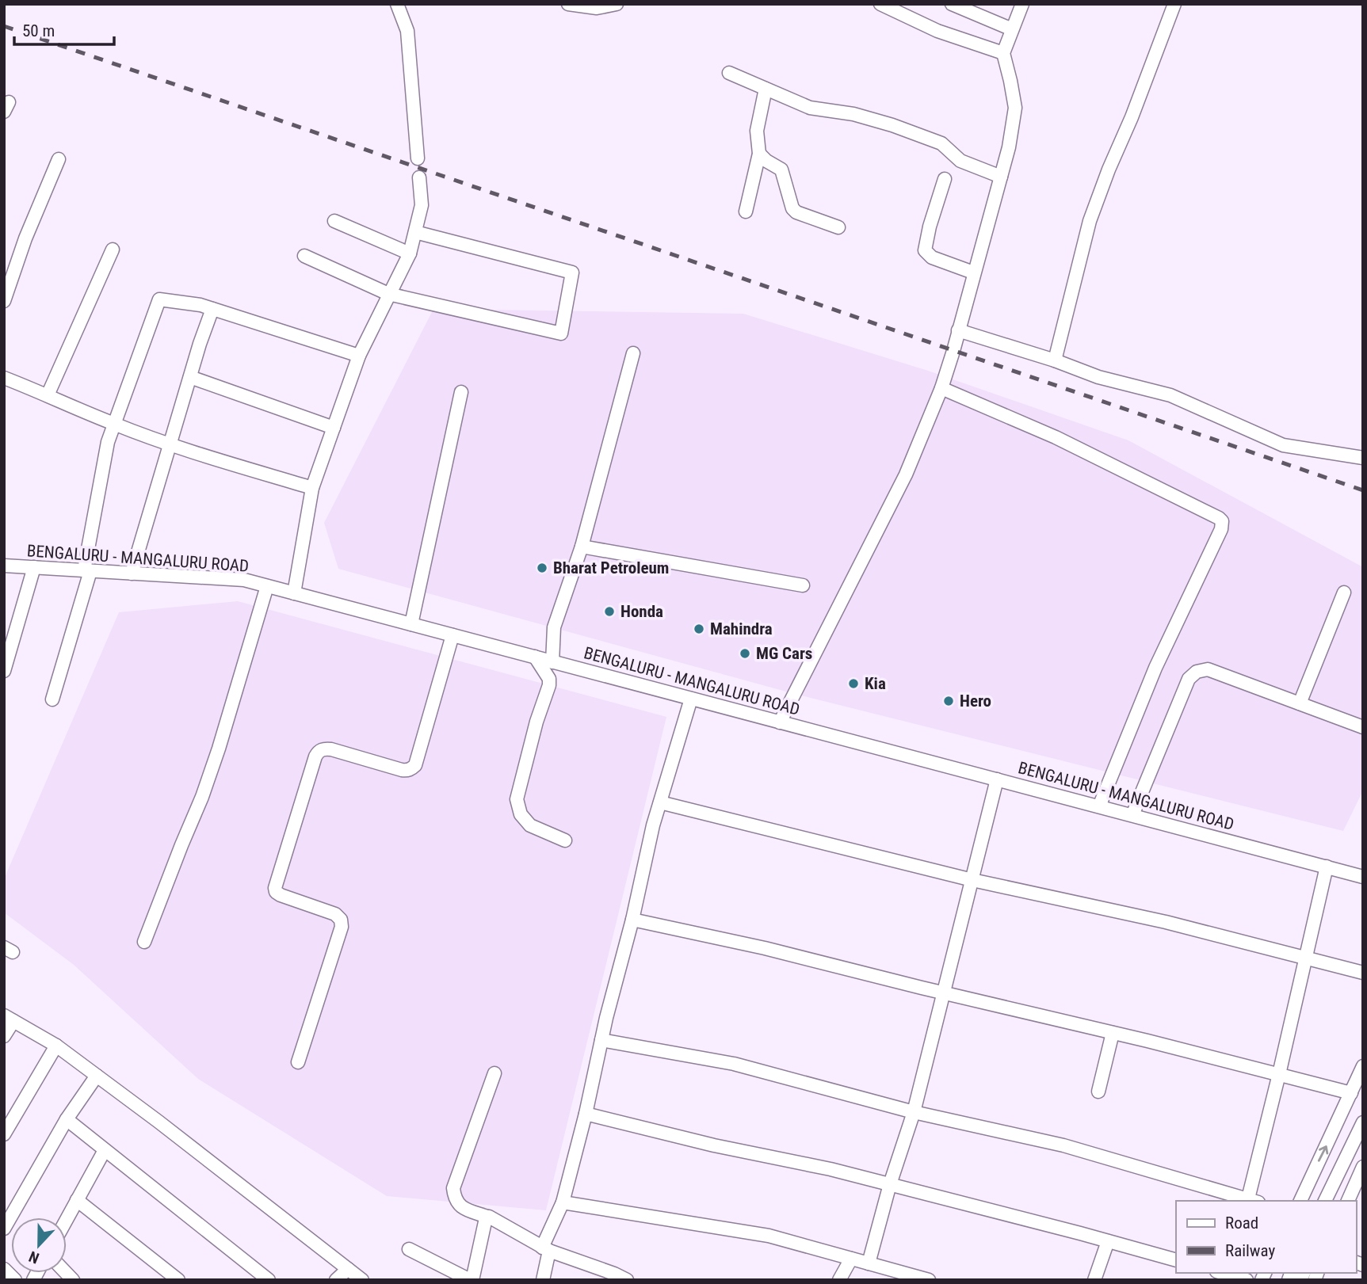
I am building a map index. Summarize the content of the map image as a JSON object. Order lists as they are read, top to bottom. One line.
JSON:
{"streets":{"street":["BENGALURU - MANGALURU ROAD"]},"places":["Bharat Petroleum","Honda","Mahindra","MG Cars","Kia","Hero"],"legend":["Road","Railway"],"scale_bar":"50 m","north":"bottom"}
